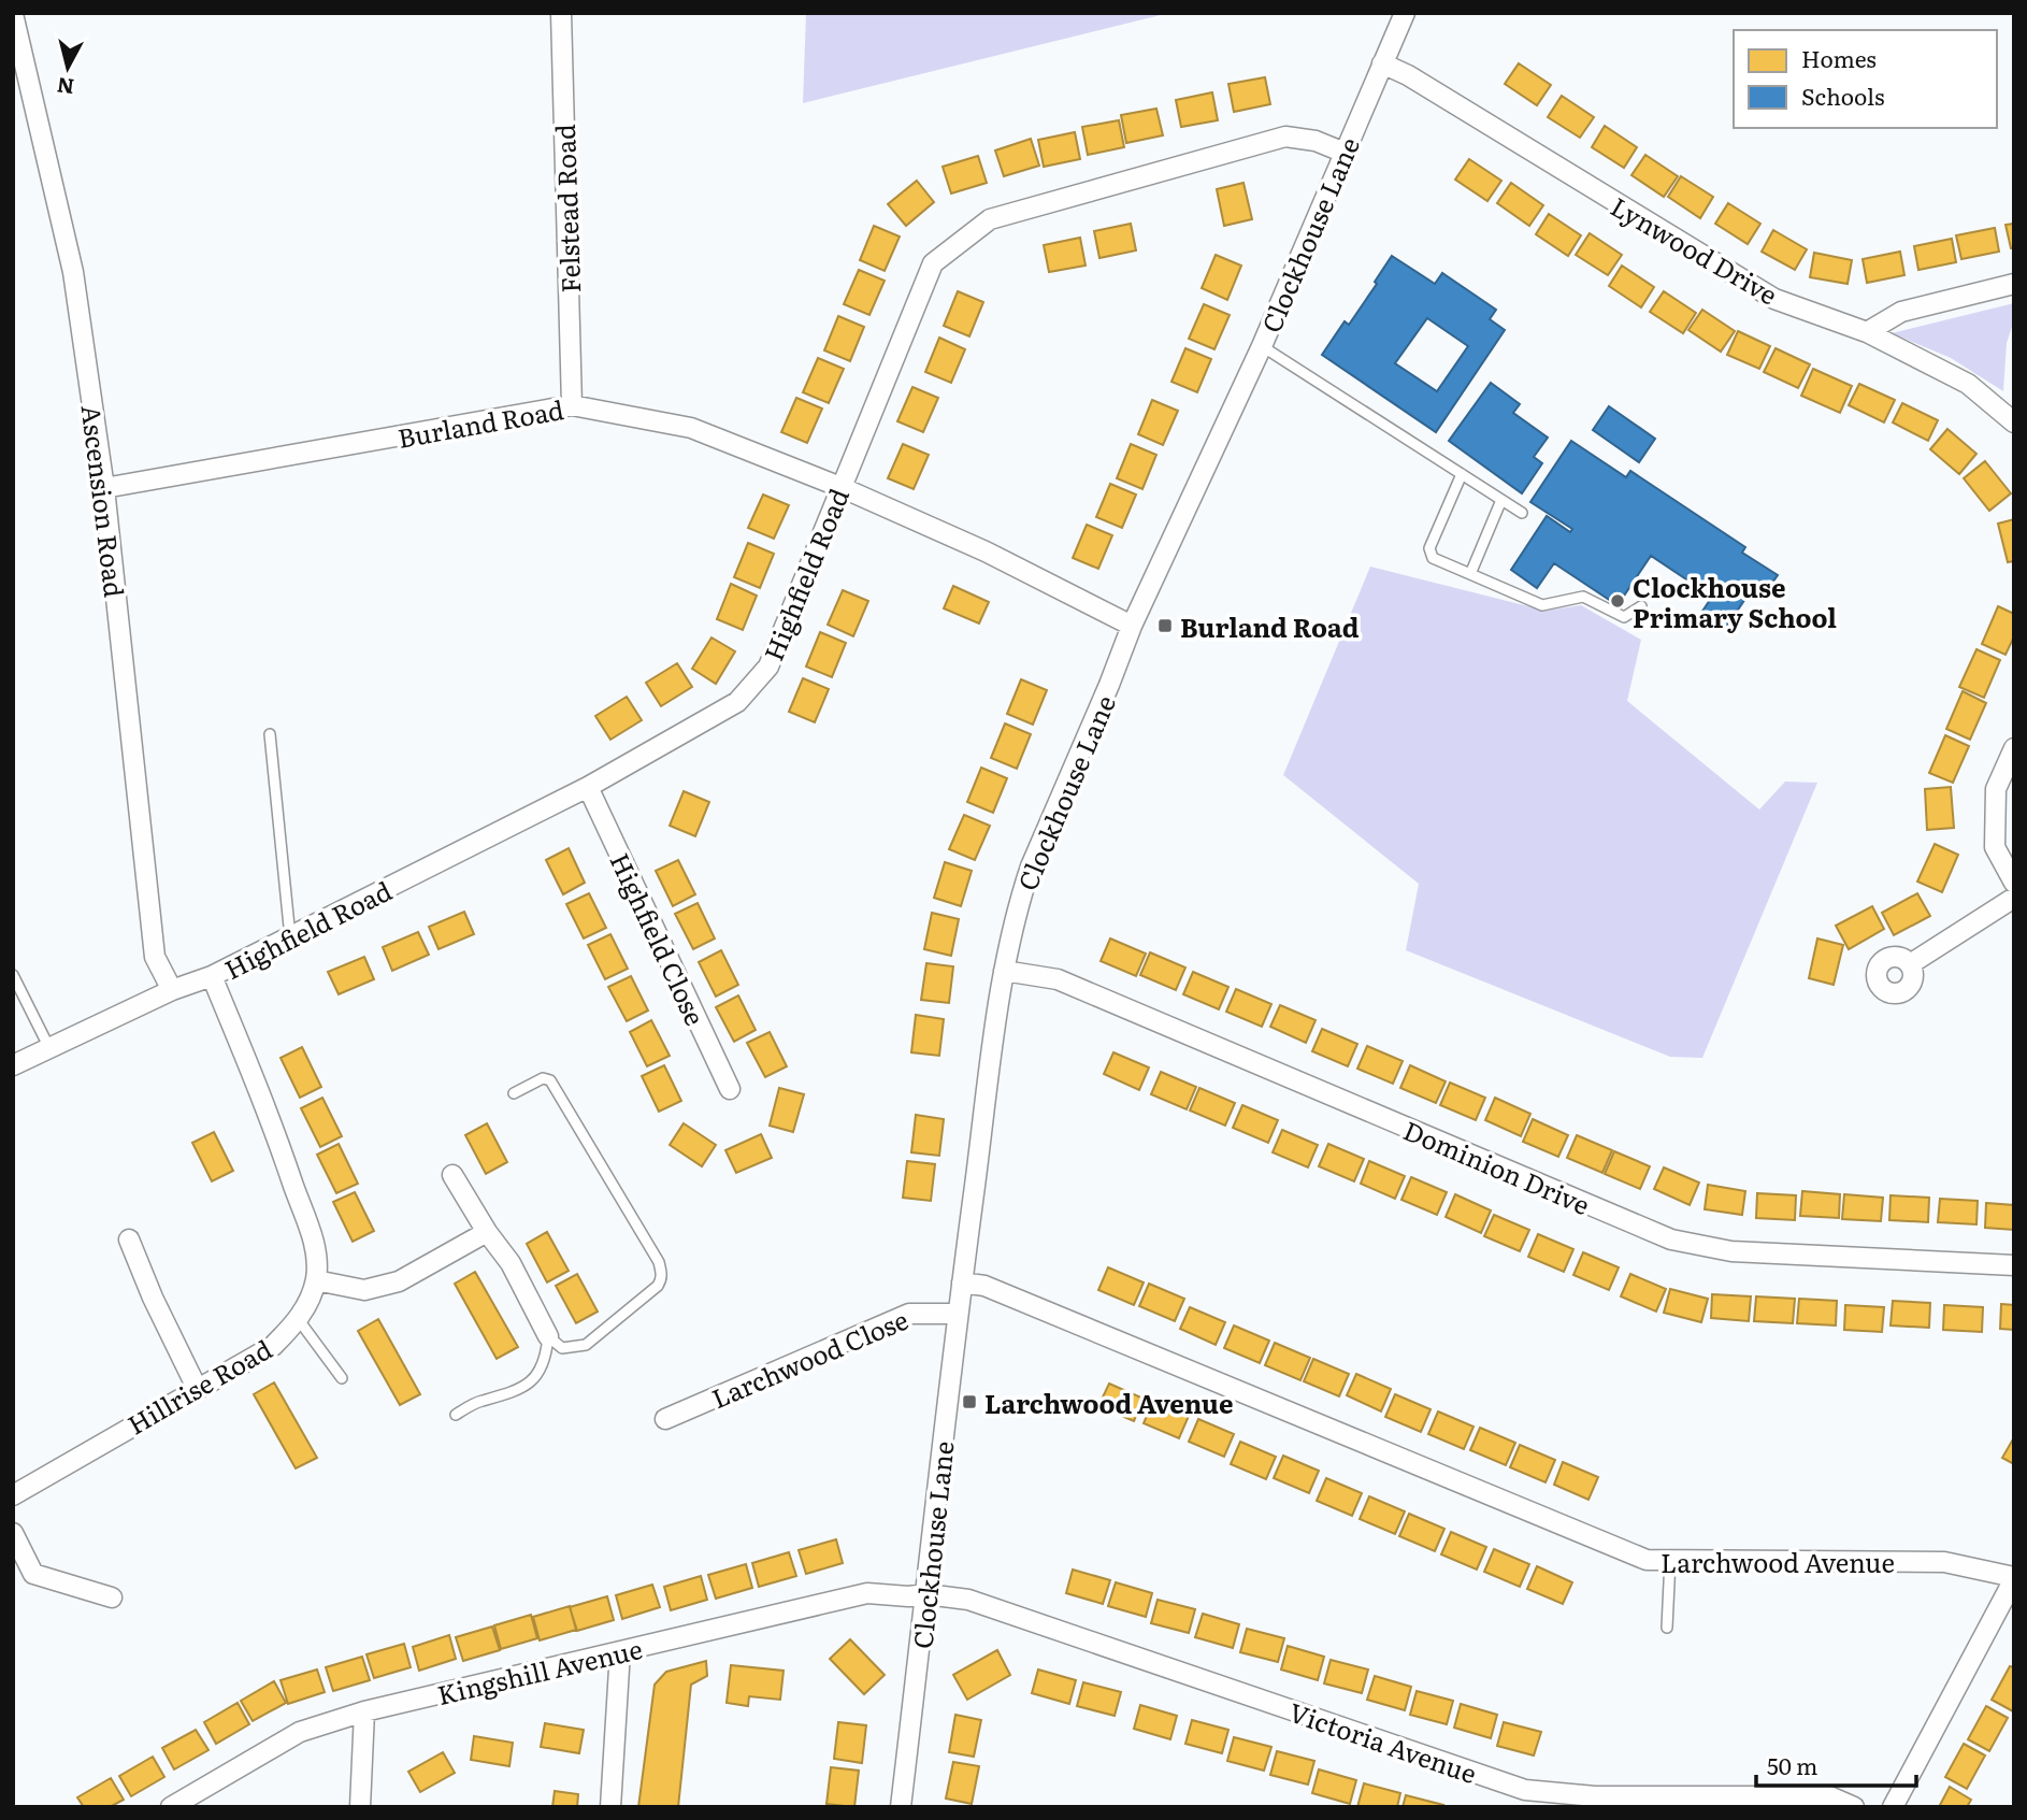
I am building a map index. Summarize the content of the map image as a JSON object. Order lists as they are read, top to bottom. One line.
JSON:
{"streets":{"street":["Felstead Road","Clockhouse Lane","Lynwood Drive","Burland Road","Ascension Road","Highfield Road","Highfield Close","Dominion Drive","Larchwood Close","Hillrise Road","Larchwood Avenue","Kingshill Avenue","Victoria Avenue"]},"crossings":[["Felstead Road","Burland Road"],["Clockhouse Lane","Lynwood Drive"],["Clockhouse Lane","Burland Road"],["Clockhouse Lane","Highfield Road"],["Clockhouse Lane","Dominion Drive"],["Clockhouse Lane","Larchwood Close"],["Clockhouse Lane","Larchwood Avenue"],["Clockhouse Lane","Kingshill Avenue"],["Clockhouse Lane","Victoria Avenue"],["Burland Road","Ascension Road"],["Burland Road","Highfield Road"],["Ascension Road","Highfield Road"],["Highfield Road","Highfield Close"],["Highfield Road","Hillrise Road"],["Kingshill Avenue","Victoria Avenue"]],"places":{"other":["Clockhouse Primary School"],"transit":["Burland Road","Larchwood Avenue"]},"legend":["Homes","Schools"],"scale_bar":"50 m","north":"bottom"}
